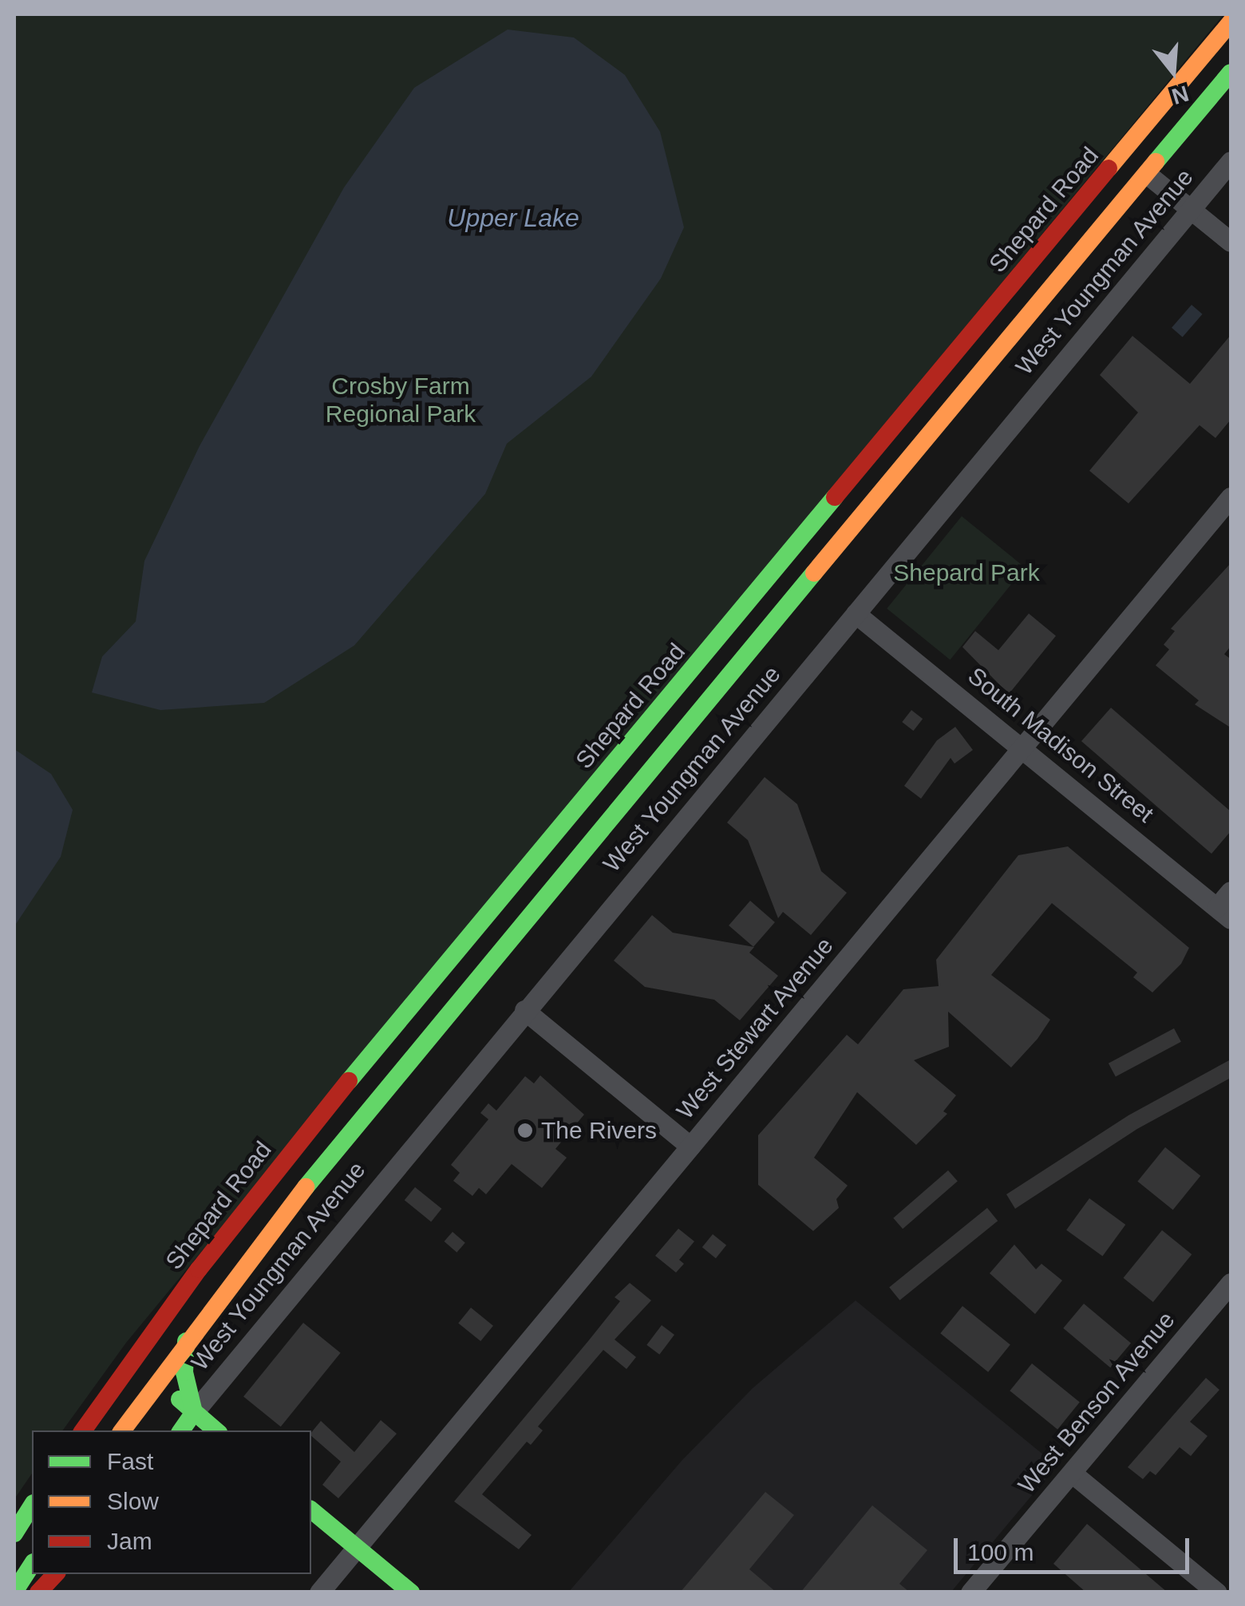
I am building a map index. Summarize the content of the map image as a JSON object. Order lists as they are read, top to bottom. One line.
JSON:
{"streets":{"main road":["Shepard Road"],"street":["West Youngman Avenue","South Madison Street","West Stewart Avenue","West Benson Avenue"]},"crossings":[["West Youngman Avenue","South Madison Street"],["South Madison Street","West Stewart Avenue"]],"water":["Upper Lake"],"parks":["Crosby Farm Regional Park","Shepard Park"],"places":["The Rivers"],"legend":["Fast","Slow","Jam"],"scale_bar":"100 m","north":"bottom"}
